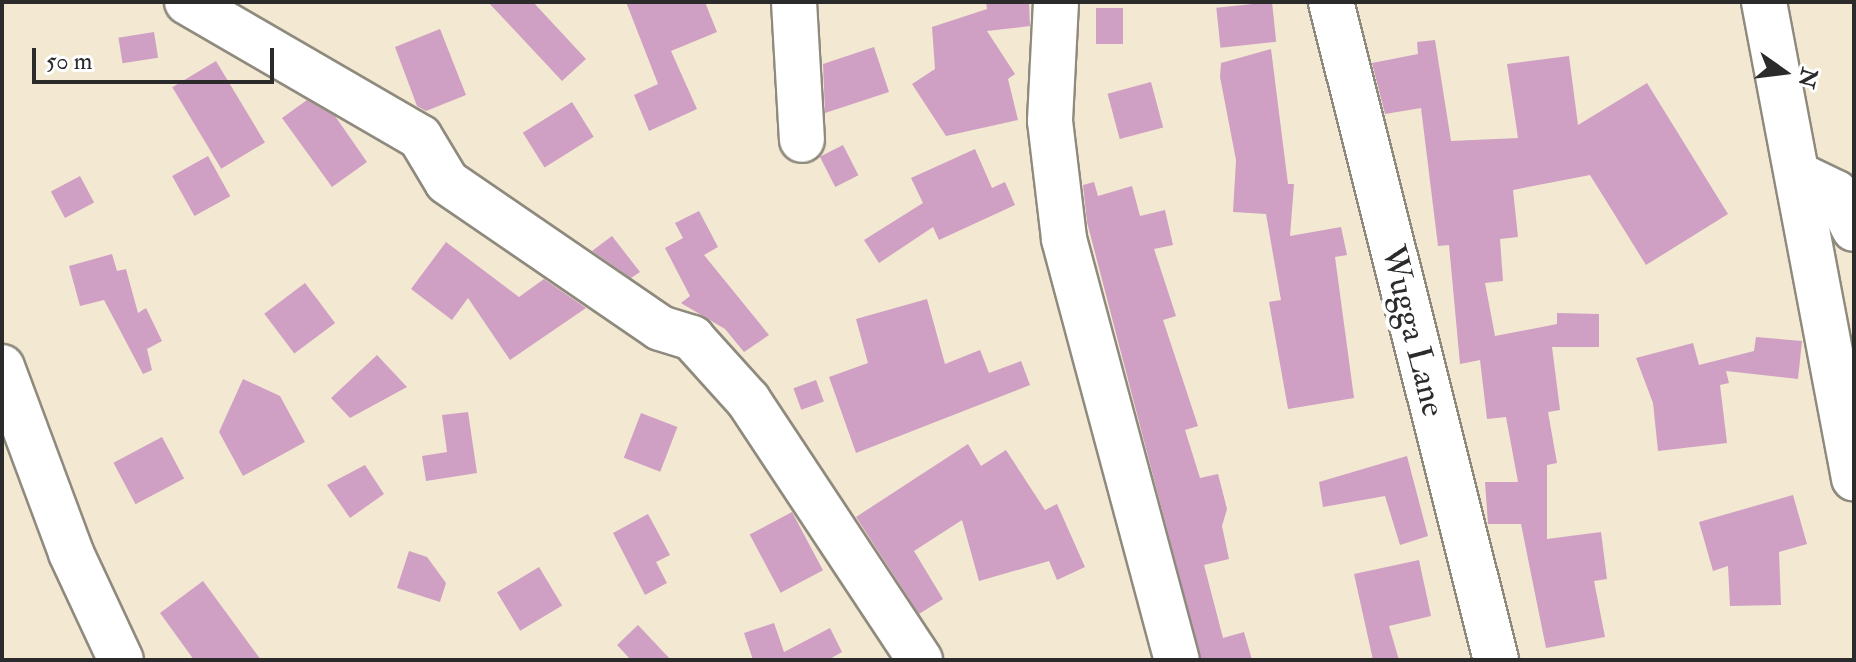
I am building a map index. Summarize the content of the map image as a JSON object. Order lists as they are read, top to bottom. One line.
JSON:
{"streets":{"street":["Wugga Lane"]},"scale_bar":"50 m","north":"right"}
